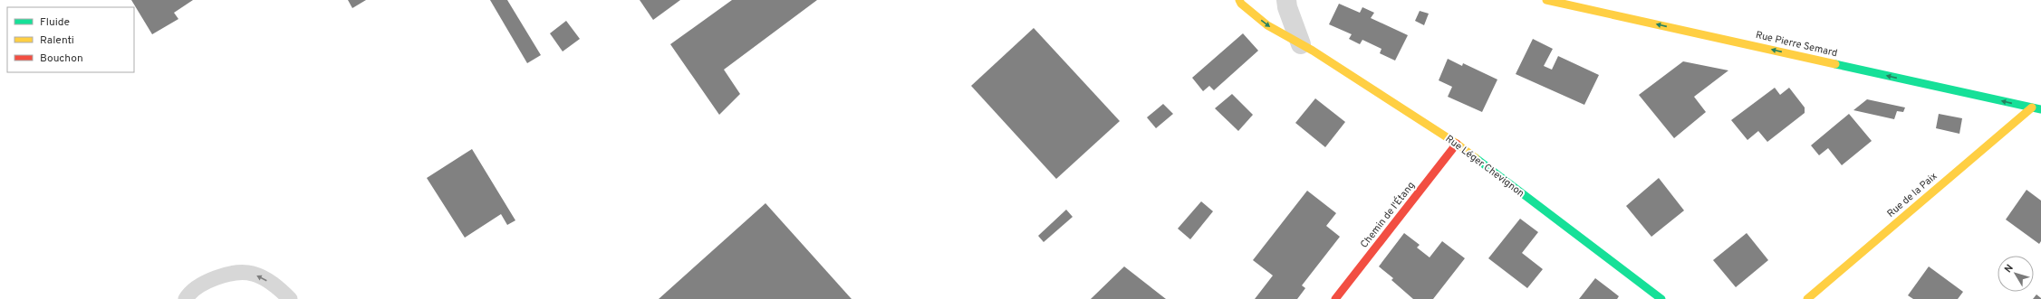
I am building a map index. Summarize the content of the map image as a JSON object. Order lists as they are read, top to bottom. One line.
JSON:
{"streets":{"street":["Rue Pierre Semard","Rue Léger Chevignon","Rue de la Paix","Chemin de l'Étang"]},"crossings":[["Rue Pierre Semard","Rue de la Paix"],["Rue Léger Chevignon","Chemin de l'Étang"]],"one_way":["Rue Pierre Semard"],"legend":["Fluide","Ralenti","Bouchon"],"north":"top left"}
